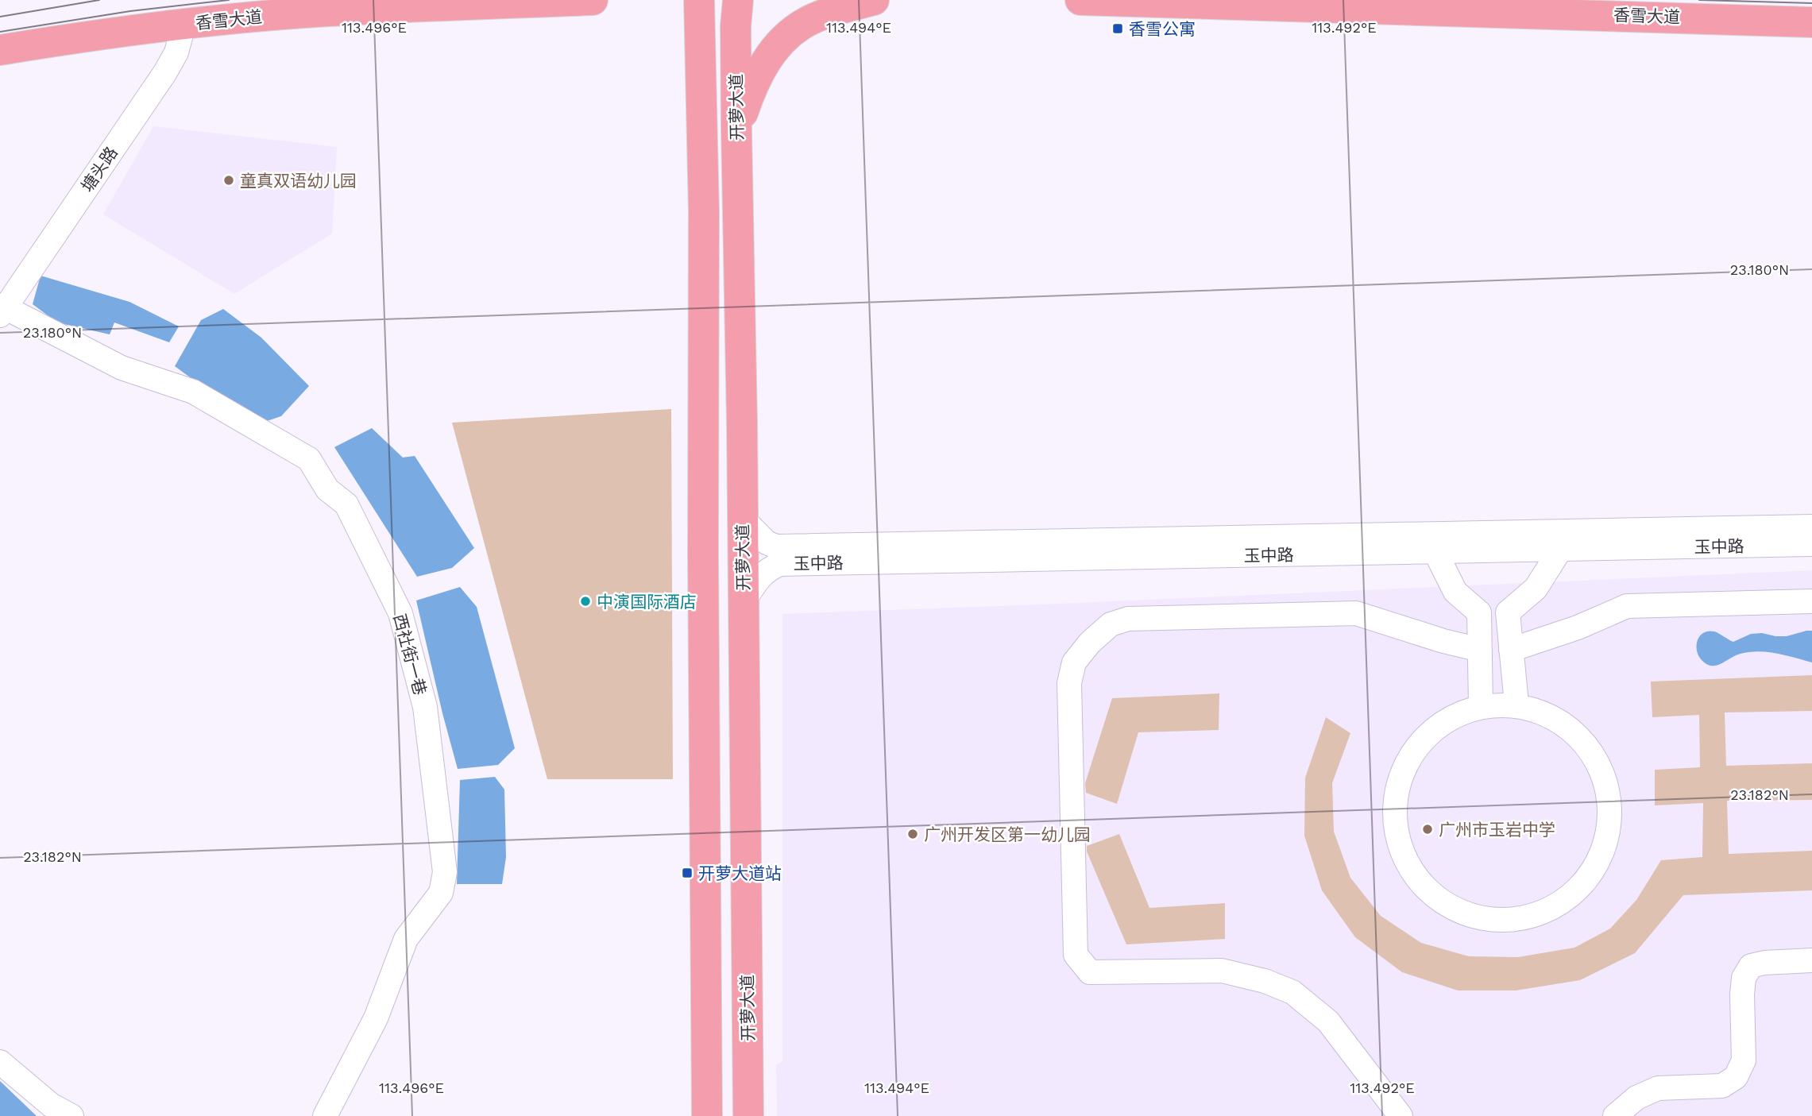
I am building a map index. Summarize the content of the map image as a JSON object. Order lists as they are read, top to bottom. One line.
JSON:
{"streets":{"main road":["香雪大道","开萝大道"],"street":["塘头路","玉中路","西社街一巷"]},"crossings":[["香雪大道","塘头路"],["开萝大道","玉中路"],["塘头路","西社街一巷"]],"places":{"transit":["香雪公寓","开萝大道站"],"other":["童真双语幼儿园","中演国际酒店","广州市玉岩中学","广州开发区第一幼儿园"]},"coordinates":["113.496°E","113.494°E","113.492°E","23.180°N","23.182°N"]}
